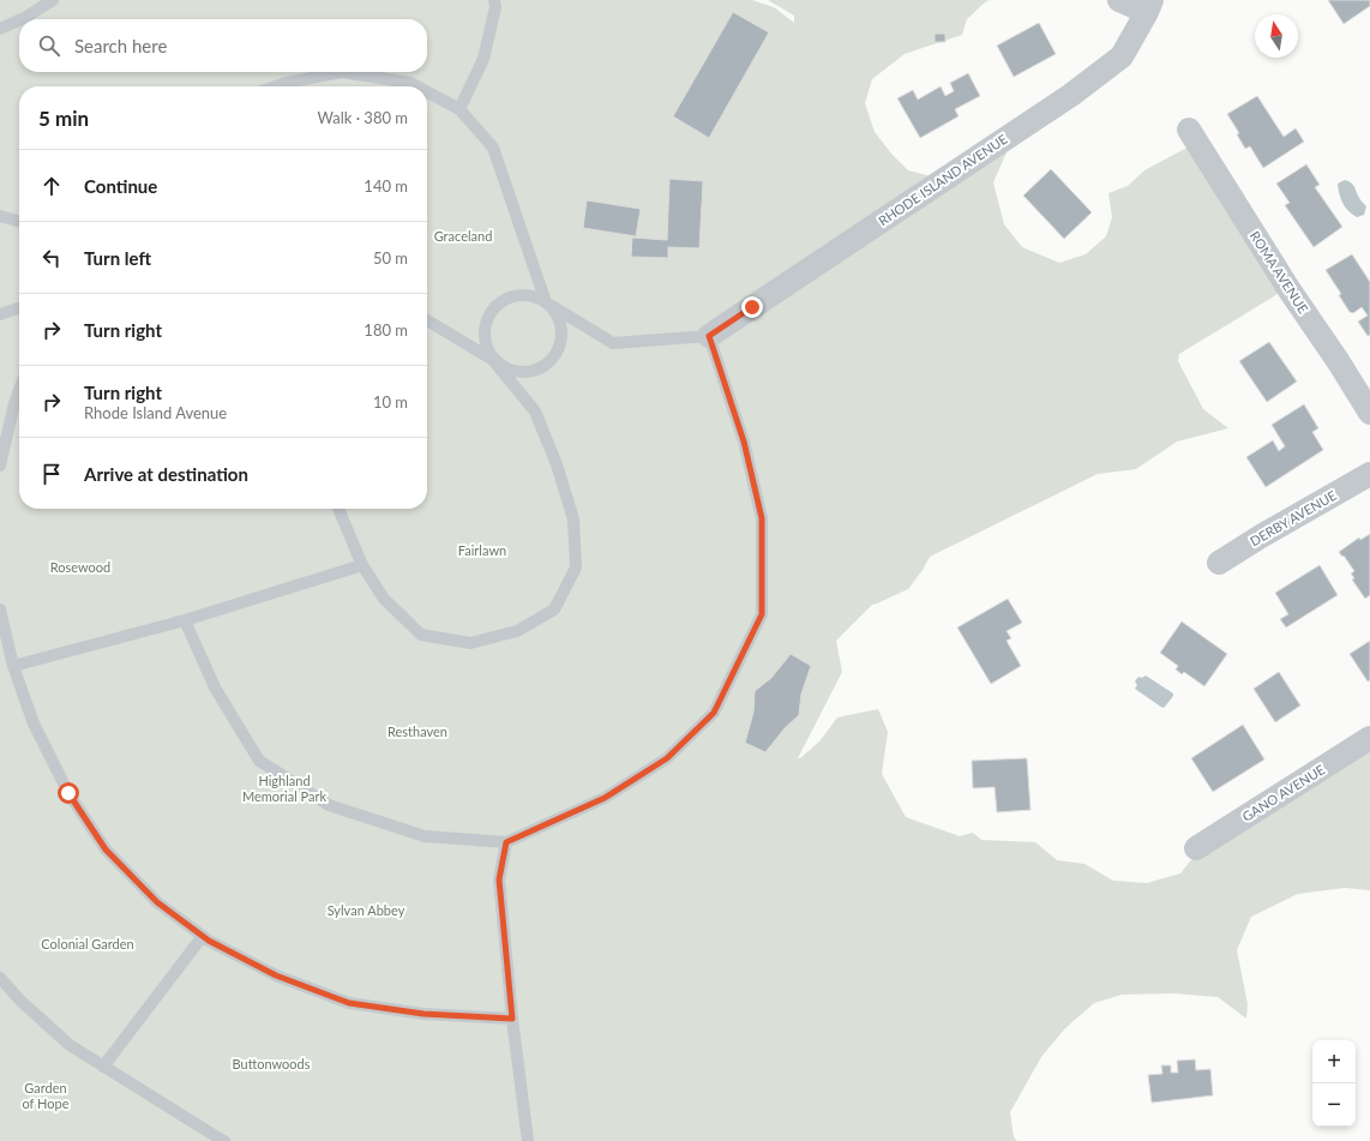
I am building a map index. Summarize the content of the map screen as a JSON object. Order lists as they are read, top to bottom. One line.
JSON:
{"streets":{"street":["RHODE ISLAND AVENUE","ROMA AVENUE","DERBY AVENUE","GANO AVENUE"]},"parks":["Graceland","Fairlawn","Rosewood","Resthaven","Highland Memorial Park","Sylvan Abbey","Colonial Garden","Buttonwoods","Garden of Hope"],"north":"top","page":{"search":"Search here","heading":["5 min","Walk · 380 m"],"list":[["Continue","140 m"],["Turn left","50 m"],["Turn right","180 m"],["Turn right","Rhode Island Avenue","10 m"],"Arrive at destination"],"map_buttons":["+","−"]}}
